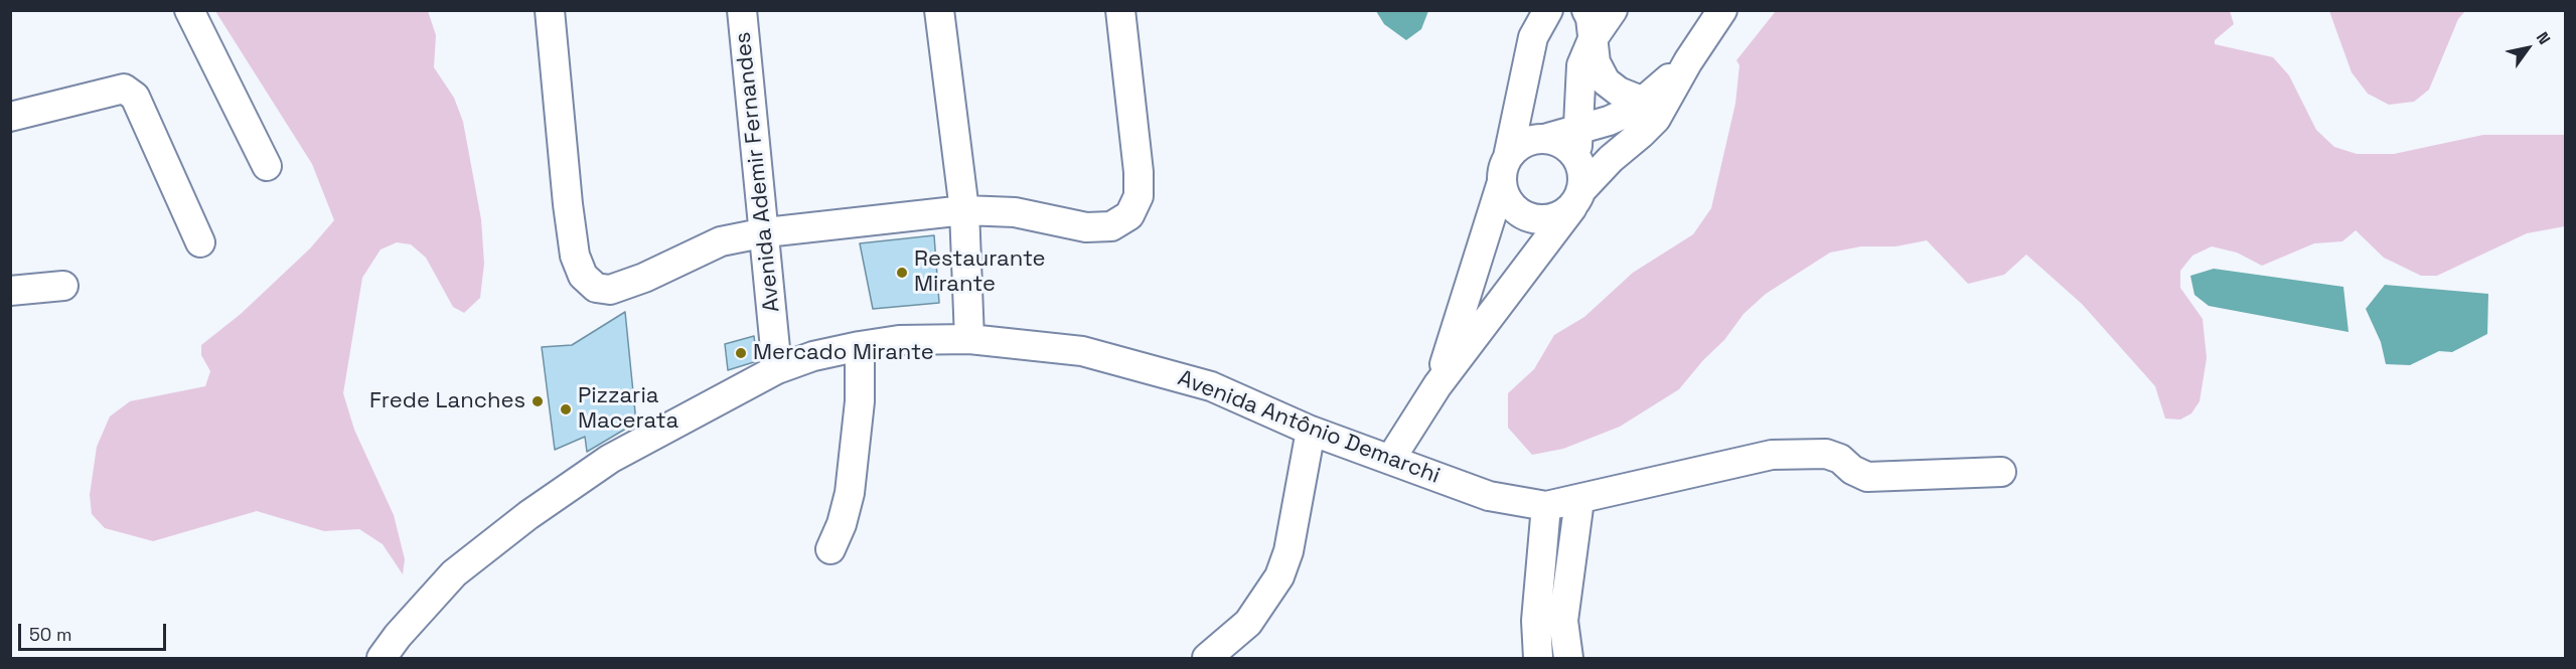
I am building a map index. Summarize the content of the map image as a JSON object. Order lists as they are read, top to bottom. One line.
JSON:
{"streets":{"street":["Avenida Ademir Fernandes","Avenida Antônio Demarchi"]},"crossings":[["Avenida Ademir Fernandes","Avenida Antônio Demarchi"]],"places":["Restaurante Mirante","Mercado Mirante","Frede Lanches","Pizzaria Macerata"],"scale_bar":"50 m","north":"top right"}
